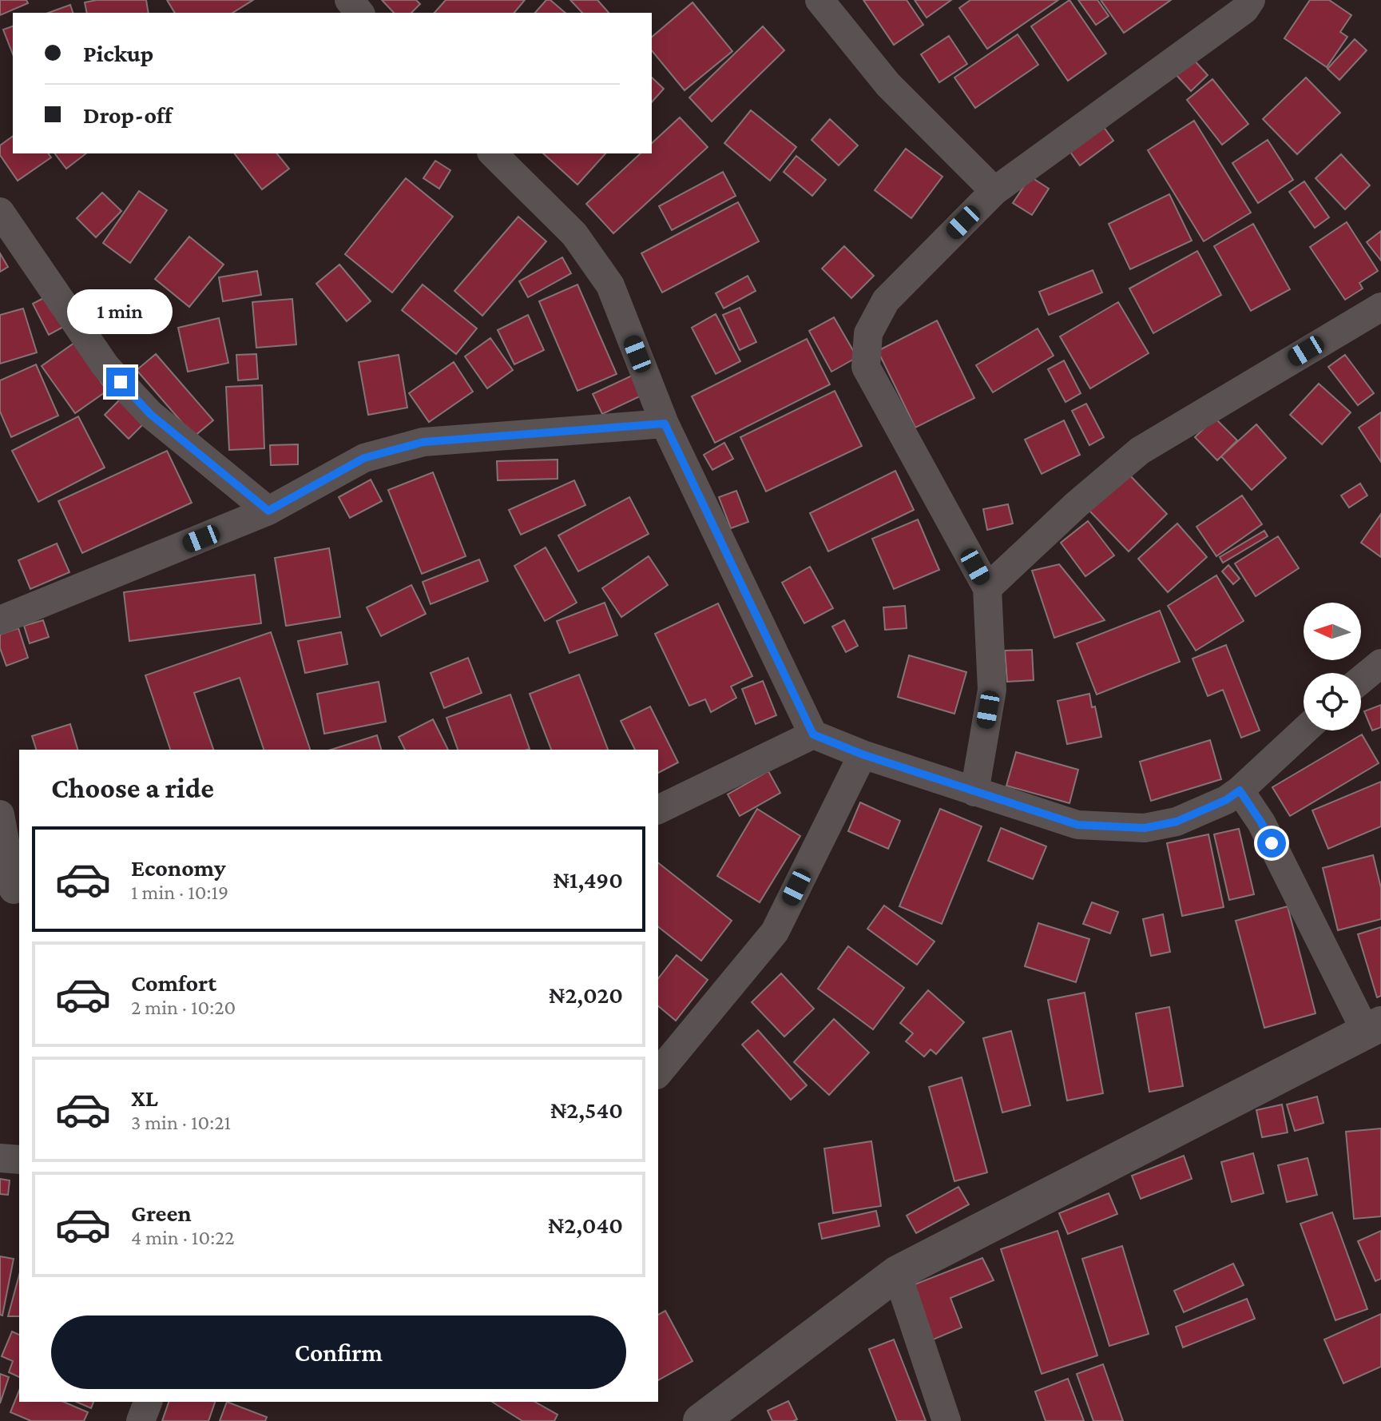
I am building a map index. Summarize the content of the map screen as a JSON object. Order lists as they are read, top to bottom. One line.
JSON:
{"north":"left","page":{"banner":["Pickup","Drop-off"],"bubble":"1 min","heading":"Choose a ride","list":[{"name":"Economy","note":"1 min · 10:19","value":"₦1,490"},{"name":"Comfort","note":"2 min · 10:20","value":"₦2,020"},{"name":"XL","note":"3 min · 10:21","value":"₦2,540"},{"name":"Green","note":"4 min · 10:22","value":"₦2,040"}],"buttons":"Confirm"}}
